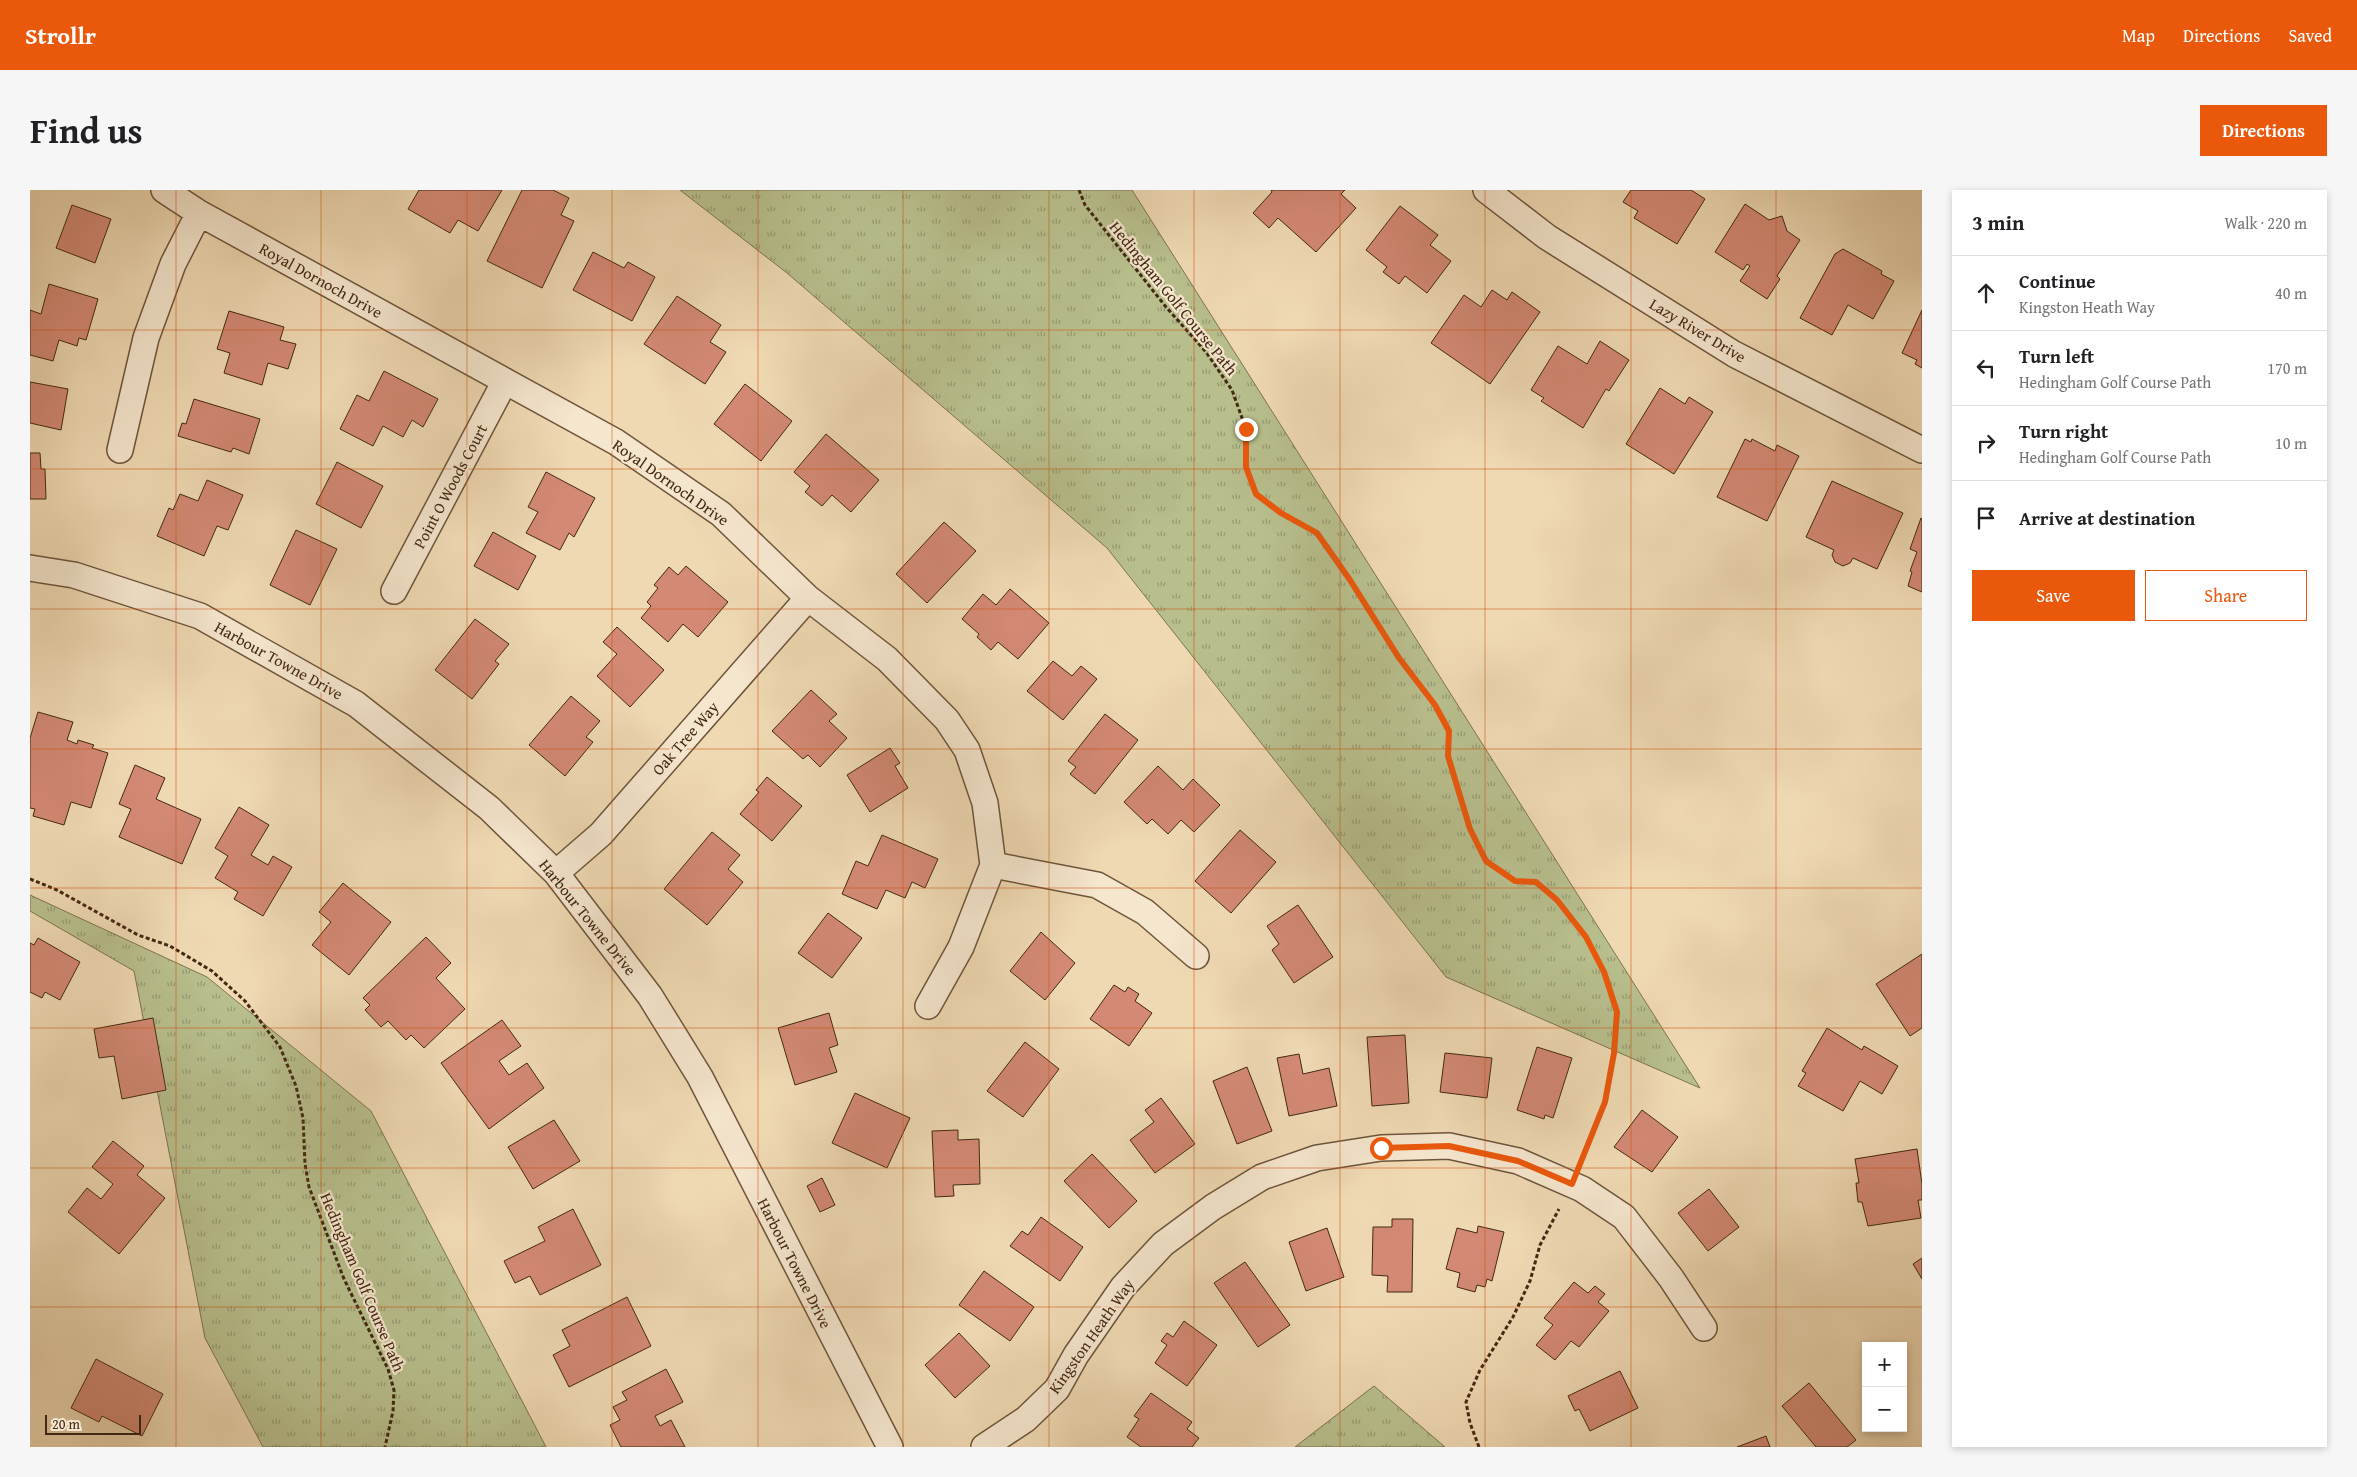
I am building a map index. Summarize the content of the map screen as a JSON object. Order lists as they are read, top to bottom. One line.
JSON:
{"streets":{"street":["Royal Dornoch Drive","Lazy River Drive","Point O Woods Court","Harbour Towne Drive","Oak Tree Way","Kingston Heath Way"],"path":["Hedingham Golf Course Path"]},"crossings":[["Royal Dornoch Drive","Point O Woods Court"],["Royal Dornoch Drive","Oak Tree Way"],["Hedingham Golf Course Path","Kingston Heath Way"],["Harbour Towne Drive","Oak Tree Way"]],"scale_bar":"20 m","page":{"header":"Strollr","nav":["Map","Directions","Saved"],"title":"Find us","buttons":["Directions",["Save","Share"]],"heading":["3 min","Walk · 220 m"],"list":[["Continue","Kingston Heath Way","40 m"],["Turn left","Hedingham Golf Course Path","170 m"],["Turn right","Hedingham Golf Course Path","10 m"],"Arrive at destination"],"map_buttons":["+","−"],"scale":"20 m"}}
